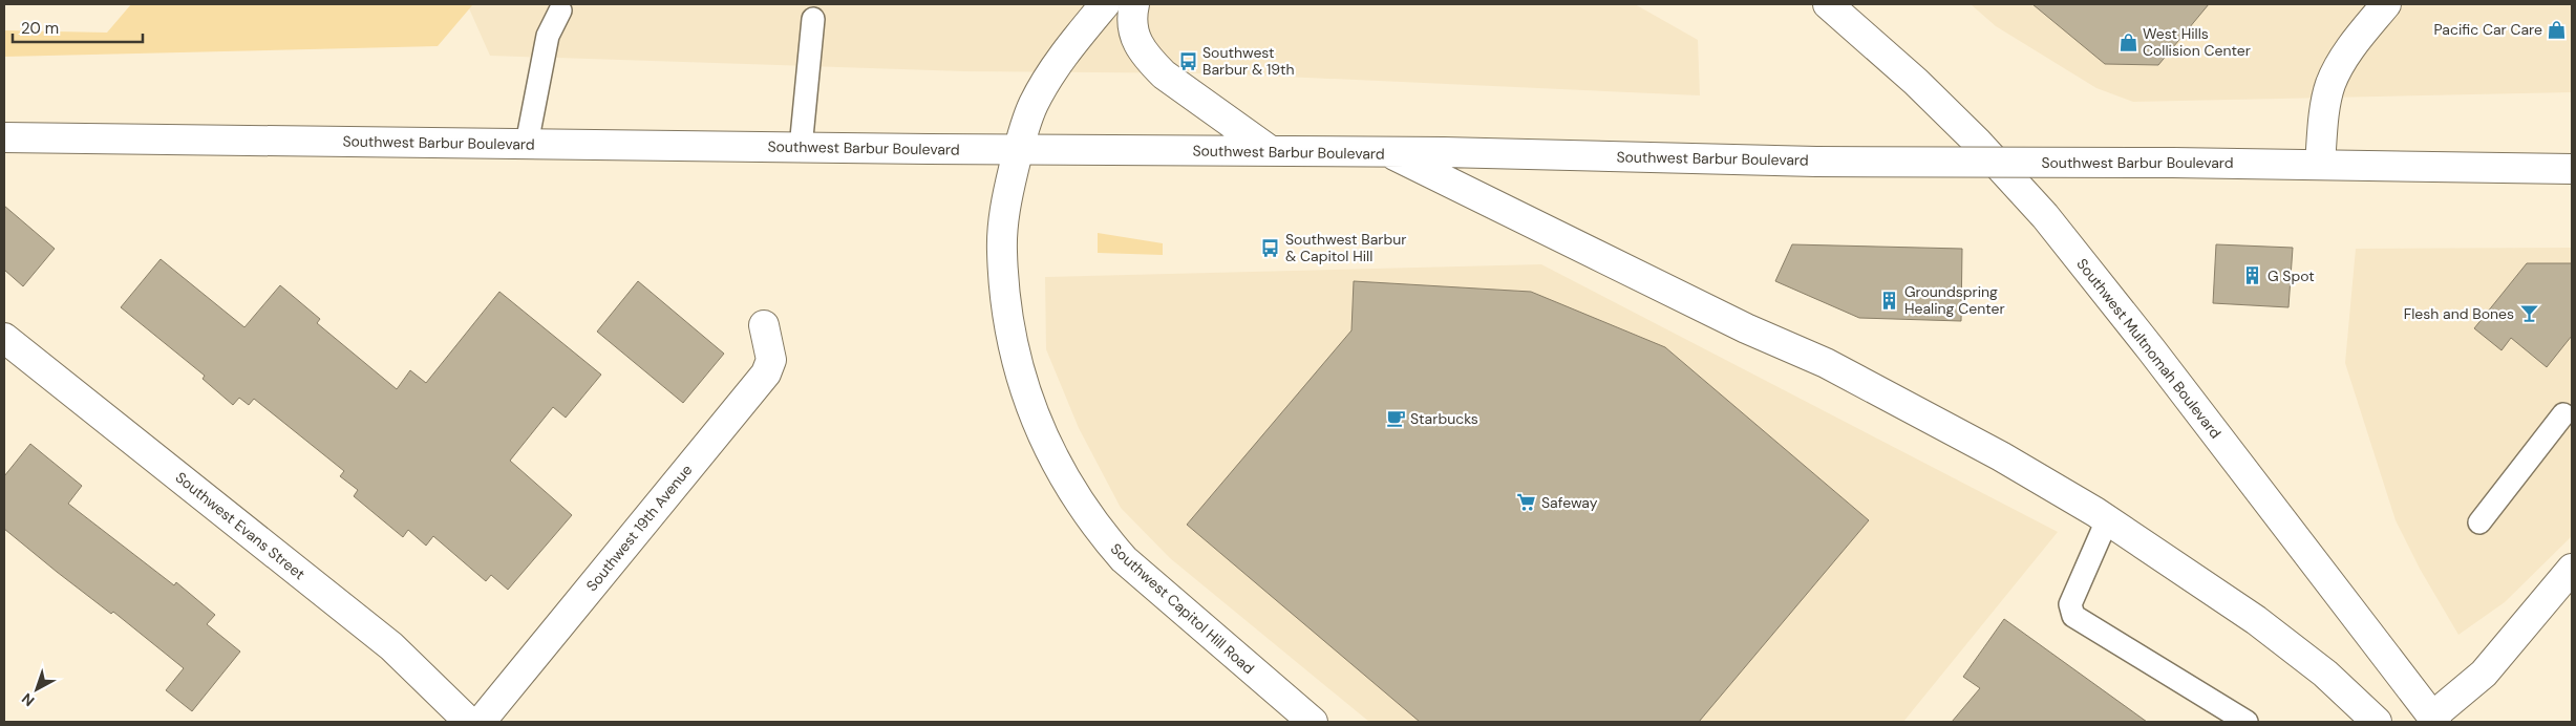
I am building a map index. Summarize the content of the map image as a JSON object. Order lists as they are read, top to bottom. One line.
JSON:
{"streets":{"main road":["Southwest Barbur Boulevard","Southwest Multnomah Boulevard","Southwest Evans Street","Southwest 19th Avenue","Southwest Capitol Hill Road"]},"crossings":[["Southwest Barbur Boulevard","Southwest Capitol Hill Road"]],"places":{"shop":["Pacific Car Care","West Hills Collision Center"],"bus stop":["Southwest Barbur & 19th","Southwest Barbur & Capitol Hill"],"building":["G Spot","Groundspring Healing Center"],"bar":["Flesh and Bones"],"cafe":["Starbucks"],"supermarket":["Safeway"]},"scale_bar":"20 m","north":"bottom left"}
